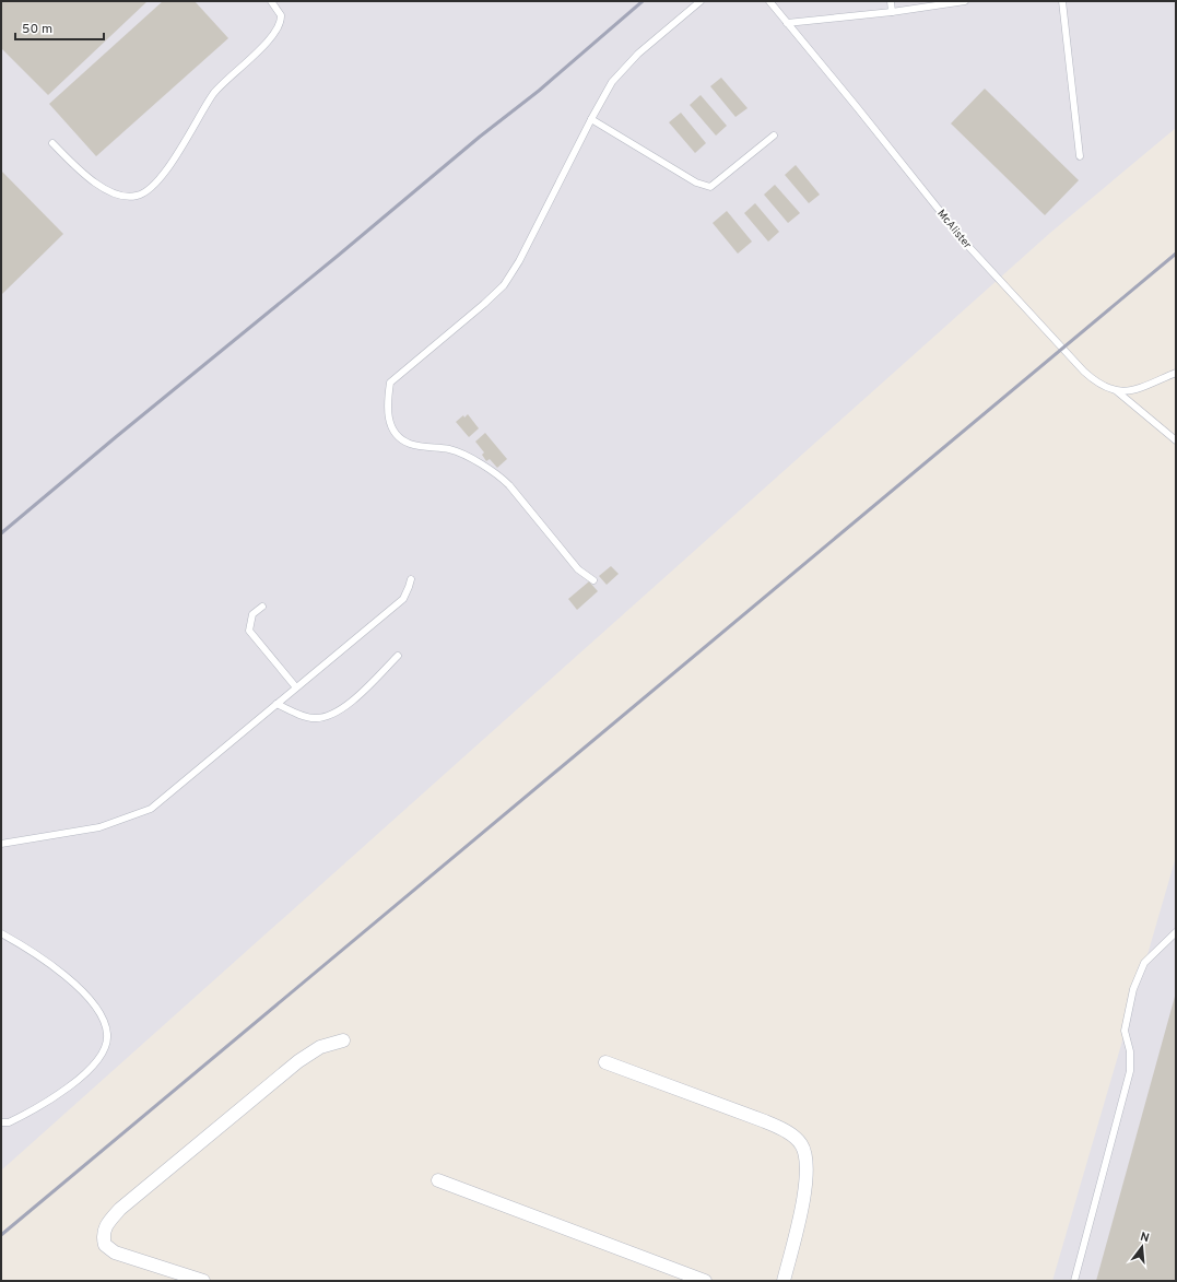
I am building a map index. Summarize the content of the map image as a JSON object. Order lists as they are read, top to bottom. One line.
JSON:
{"streets":{"lane":["McAlister"]},"scale_bar":"50 m","north":"top"}
